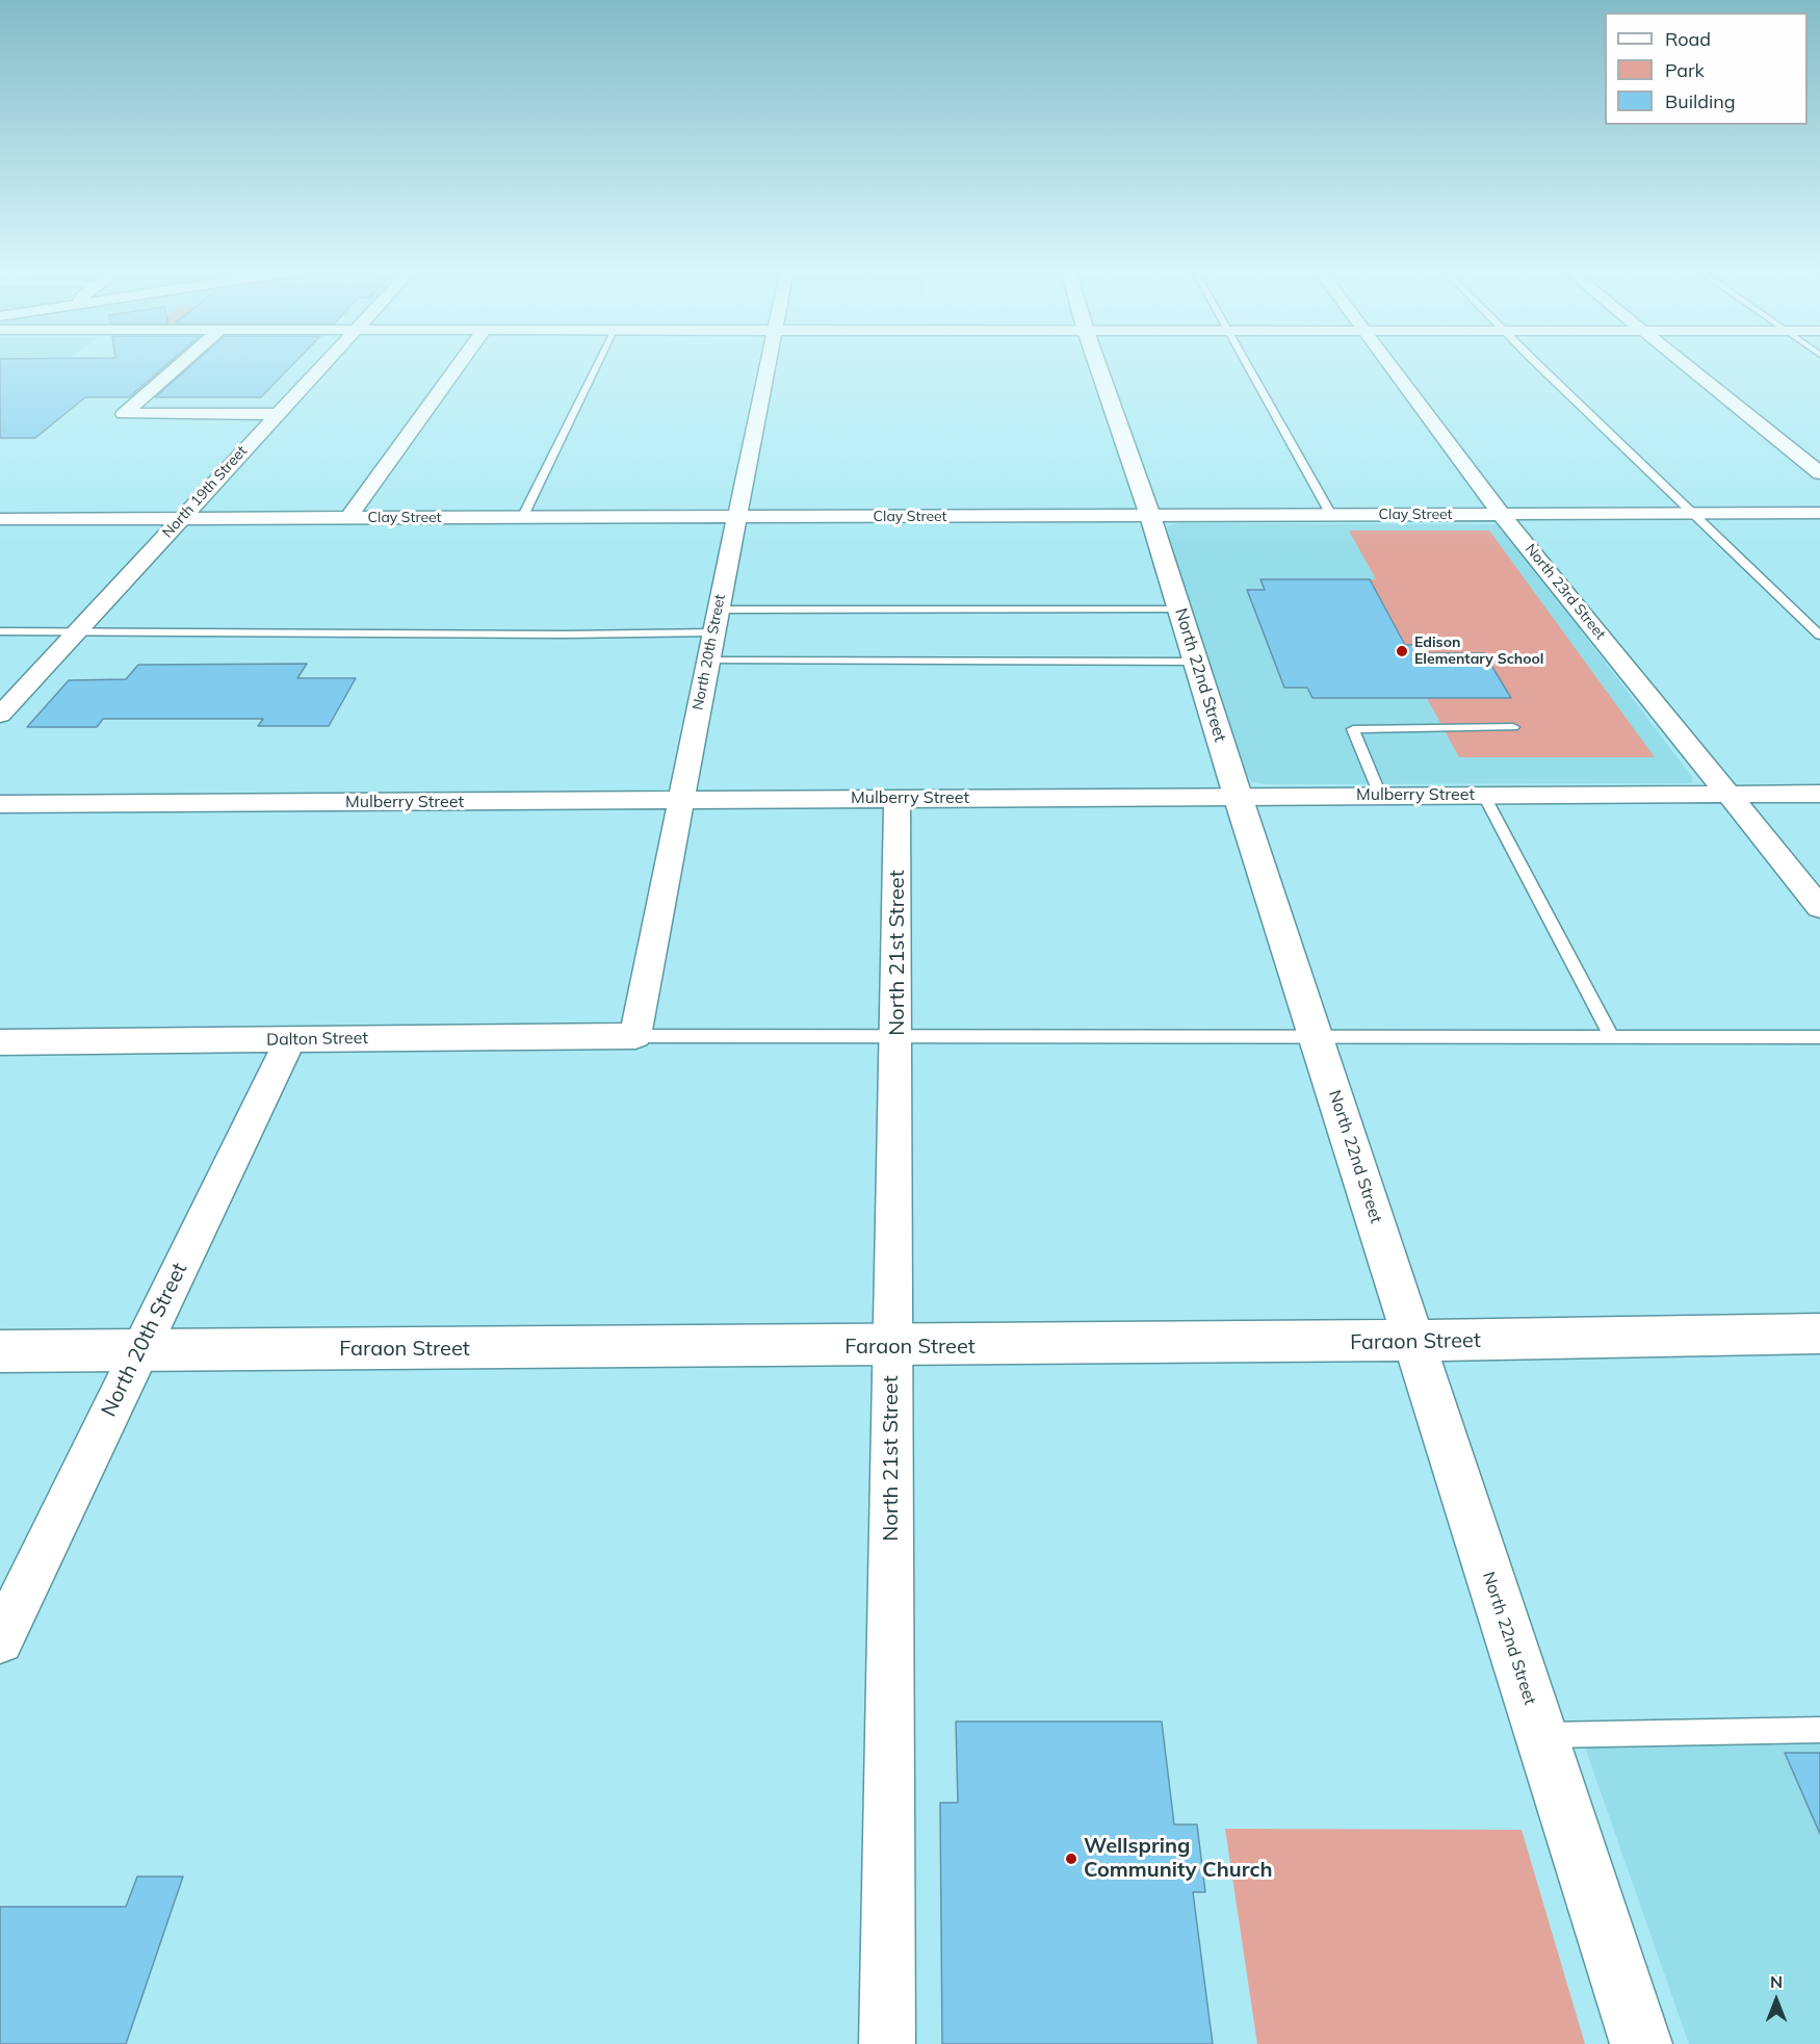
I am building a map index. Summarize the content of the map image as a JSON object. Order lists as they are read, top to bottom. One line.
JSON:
{"streets":{"main road":["North 22nd Street","Faraon Street"],"street":["North 19th Street","Clay Street","North 23rd Street","North 20th Street","Mulberry Street","North 21st Street","Dalton Street"]},"crossings":[["North 19th Street","Clay Street"],["Clay Street","North 23rd Street"],["Clay Street","North 20th Street"],["Clay Street","North 22nd Street"],["North 23rd Street","Mulberry Street"],["North 20th Street","Mulberry Street"],["North 20th Street","Dalton Street"],["North 20th Street","Faraon Street"],["North 22nd Street","Mulberry Street"],["North 22nd Street","Faraon Street"],["Mulberry Street","North 21st Street"],["North 21st Street","Faraon Street"]],"places":["Edison Elementary School","Wellspring Community Church"],"legend":["Road","Park","Building"],"north":"top"}
